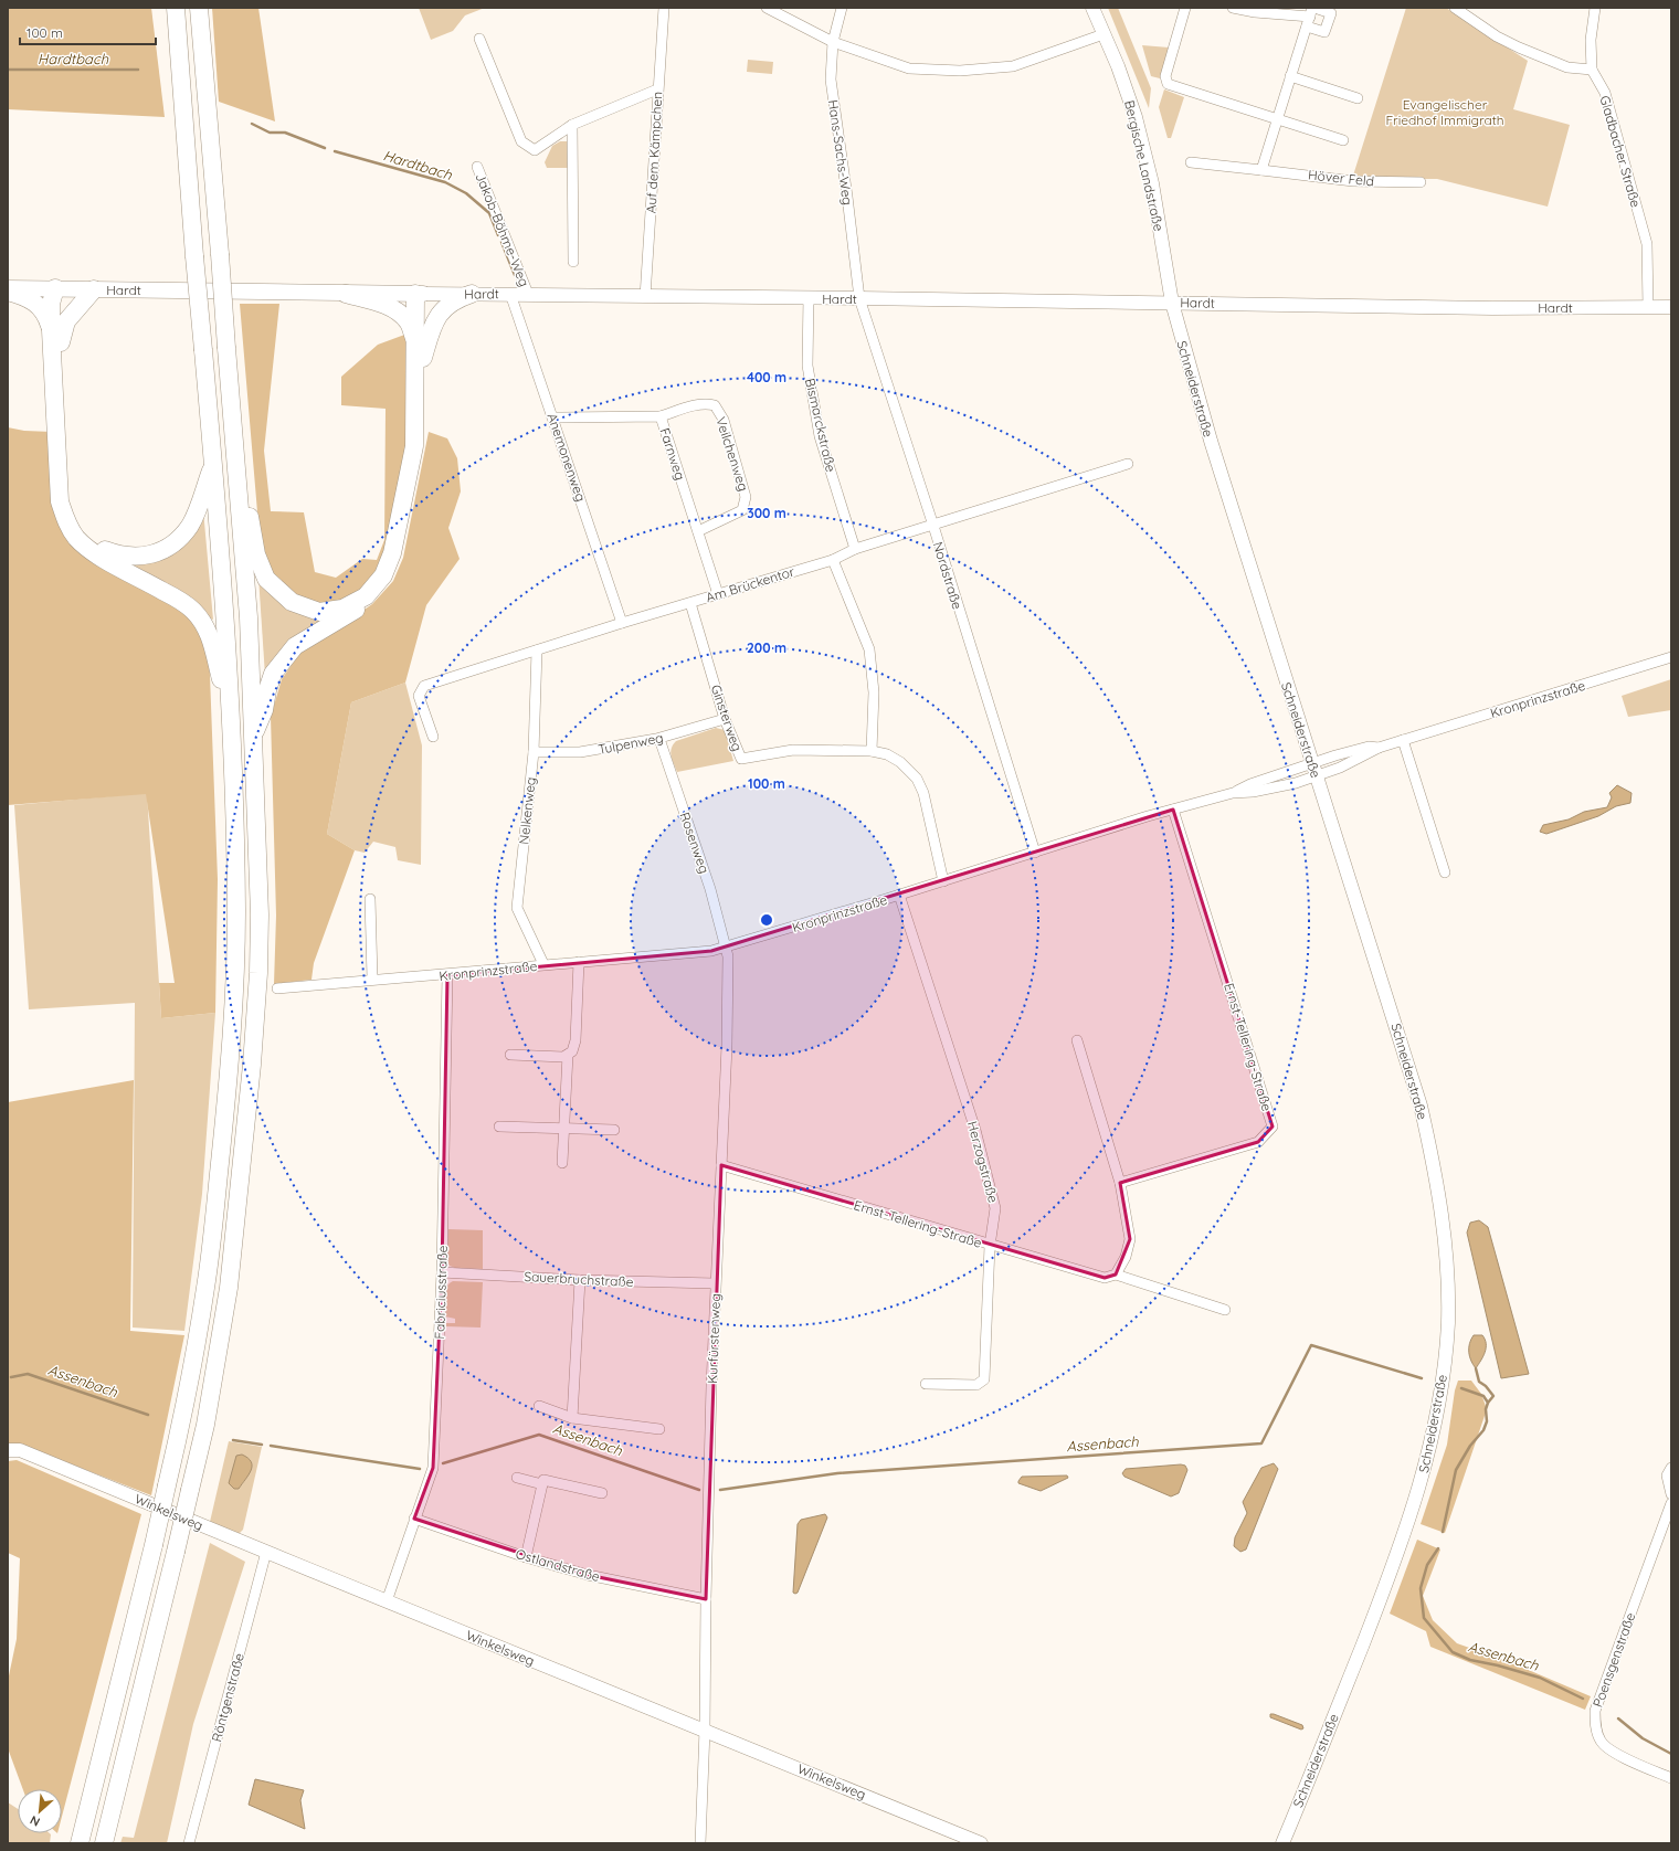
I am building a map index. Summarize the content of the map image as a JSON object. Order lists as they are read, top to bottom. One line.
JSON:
{"streets":{"main road":["Bergische Landstraße","Hardt","Schneiderstraße","Winkelsweg"],"street":["Gladbacher Straße","Auf dem Kämpchen","Hans-Sachs-Weg","Höver Feld","Jakob-Böhme-Weg","Bismarckstraße","Farnweg","Veilchenweg","Anemonenweg","Nordstraße","Am Brückentor","Kronprinzstraße","Ginsterweg","Tulpenweg","Nelkenweg","Rosenweg","Ernst-Tellering-Straße","Herzogstraße","Sauerbruchstraße","Fabriciusstraße","Kurfürstenweg","Ostlandstraße","Poensgenstraße","Röntgenstraße"]},"crossings":[["Gladbacher Straße","Hardt"],["Auf dem Kämpchen","Hardt"],["Hans-Sachs-Weg","Hardt"],["Hans-Sachs-Weg","Nordstraße"],["Bergische Landstraße","Hardt"],["Bergische Landstraße","Schneiderstraße"],["Jakob-Böhme-Weg","Hardt"],["Hardt","Schneiderstraße"],["Hardt","Bismarckstraße"],["Hardt","Anemonenweg"],["Hardt","Nordstraße"],["Schneiderstraße","Kronprinzstraße"],["Bismarckstraße","Am Brückentor"],["Farnweg","Veilchenweg"],["Farnweg","Anemonenweg"],["Farnweg","Am Brückentor"],["Anemonenweg","Am Brückentor"],["Nordstraße","Am Brückentor"],["Nordstraße","Kronprinzstraße"],["Am Brückentor","Ginsterweg"],["Am Brückentor","Nelkenweg"],["Kronprinzstraße","Nelkenweg"],["Kronprinzstraße","Rosenweg"],["Kronprinzstraße","Ernst-Tellering-Straße"],["Kronprinzstraße","Herzogstraße"],["Kronprinzstraße","Fabriciusstraße"],["Kronprinzstraße","Kurfürstenweg"],["Ginsterweg","Tulpenweg"],["Tulpenweg","Nelkenweg"],["Tulpenweg","Rosenweg"],["Rosenweg","Kurfürstenweg"],["Ernst-Tellering-Straße","Herzogstraße"],["Ernst-Tellering-Straße","Kurfürstenweg"],["Sauerbruchstraße","Fabriciusstraße"],["Sauerbruchstraße","Kurfürstenweg"],["Fabriciusstraße","Winkelsweg"],["Fabriciusstraße","Ostlandstraße"],["Kurfürstenweg","Winkelsweg"],["Kurfürstenweg","Ostlandstraße"],["Winkelsweg","Röntgenstraße"]],"water":["Hardtbach","Assenbach"],"parks":["Evangelischer Friedhof Immigrath"],"scale_bar":"100 m","north":"bottom left","rings":["400 m","300 m","200 m","100 m"]}
